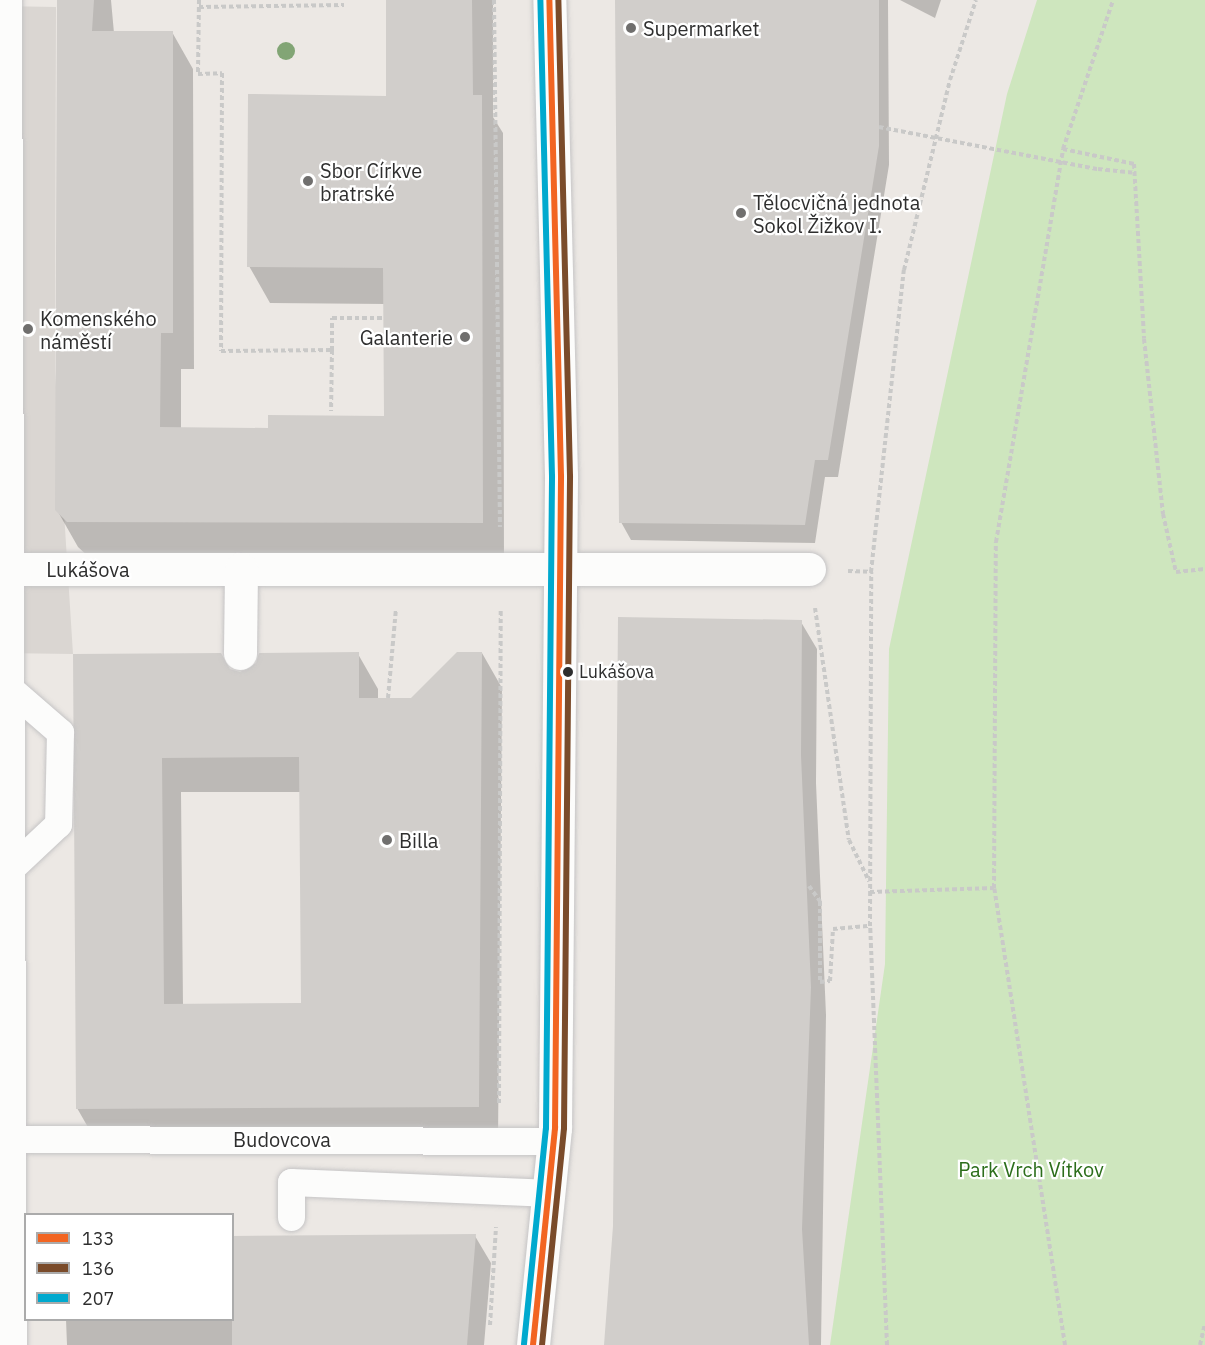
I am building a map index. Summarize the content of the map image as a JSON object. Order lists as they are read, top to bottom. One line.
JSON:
{"streets":{"street":["Lukášova"],"lane":["Budovcova"]},"parks":["Park Vrch Vítkov"],"places":["Supermarket","Sbor Církve bratrské","Tělocvičná jednota Sokol Žižkov I.","Komenského náměstí","Galanterie","Lukášova","Billa"],"lines":["transit line 133","transit line 136","transit line 207"],"legend":["133","136","207"]}
